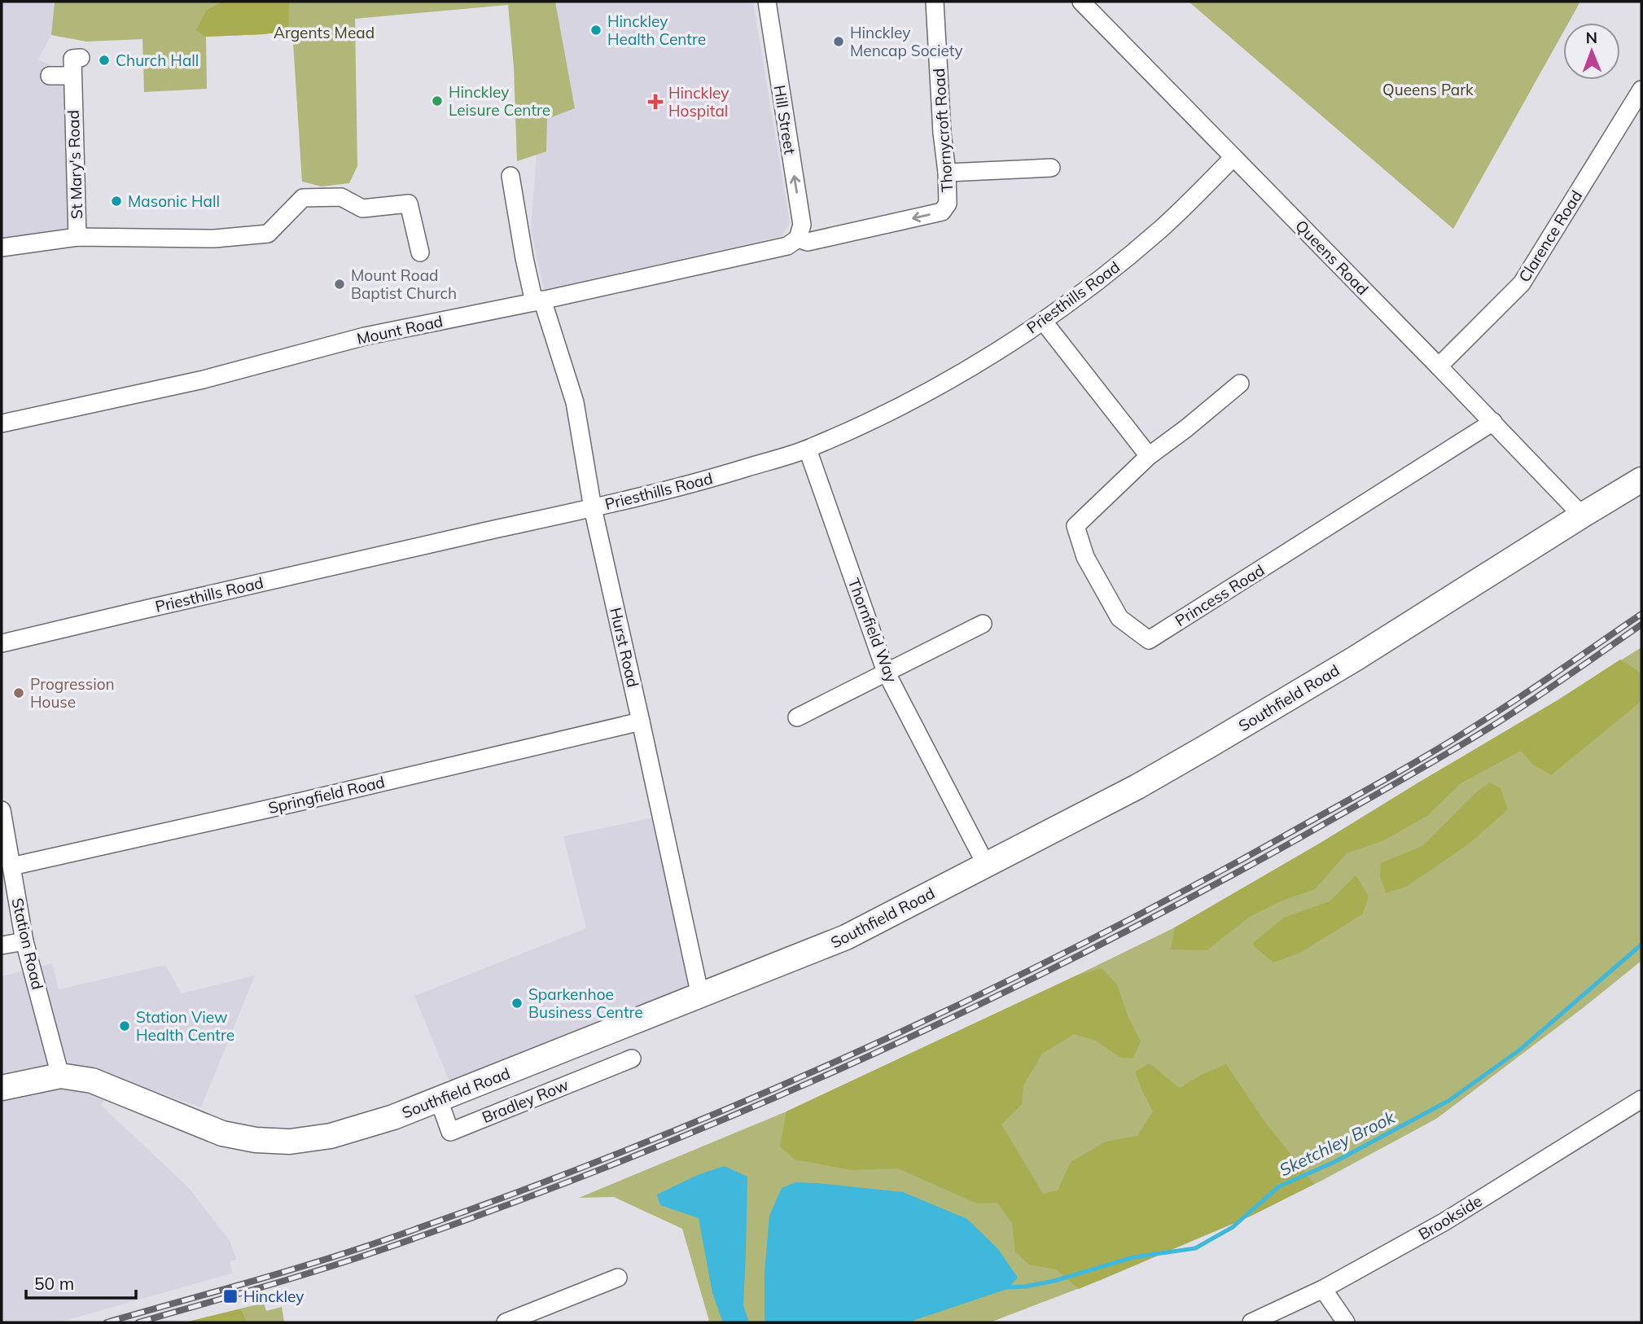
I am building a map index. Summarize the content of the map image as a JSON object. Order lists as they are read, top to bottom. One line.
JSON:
{"streets":{"main road":["Southfield Road"],"street":["Hill Street","Thornycroft Road","St Mary's Road","Clarence Road","Queens Road","Priesthills Road","Mount Road","Princess Road","Thornfield Way","Hurst Road","Springfield Road","Station Road","Bradley Row","Brookside"]},"crossings":[["Hill Street","Thornycroft Road"],["Hill Street","Mount Road"],["Thornycroft Road","Mount Road"],["Clarence Road","Queens Road"],["Queens Road","Priesthills Road"],["Queens Road","Princess Road"],["Queens Road","Southfield Road"],["Priesthills Road","Thornfield Way"],["Priesthills Road","Hurst Road"],["Mount Road","Hurst Road"],["Thornfield Way","Southfield Road"],["Hurst Road","Southfield Road"],["Hurst Road","Springfield Road"],["Southfield Road","Station Road"],["Southfield Road","Bradley Row"],["Springfield Road","Station Road"]],"one_way":["Hill Street","Thornycroft Road"],"water":["Sketchley Brook"],"parks":["Argents Mead","Queens Park"],"places":{"other":["Hinckley Health Centre","Hinckley Mencap Society","Church Hall","Hinckley Leisure Centre","Masonic Hall","Mount Road Baptist Church","Progression House","Sparkenhoe Business Centre","Station View Health Centre"],"health":["Hinckley Hospital"],"transit":["Hinckley"]},"scale_bar":"50 m","north":"top"}
